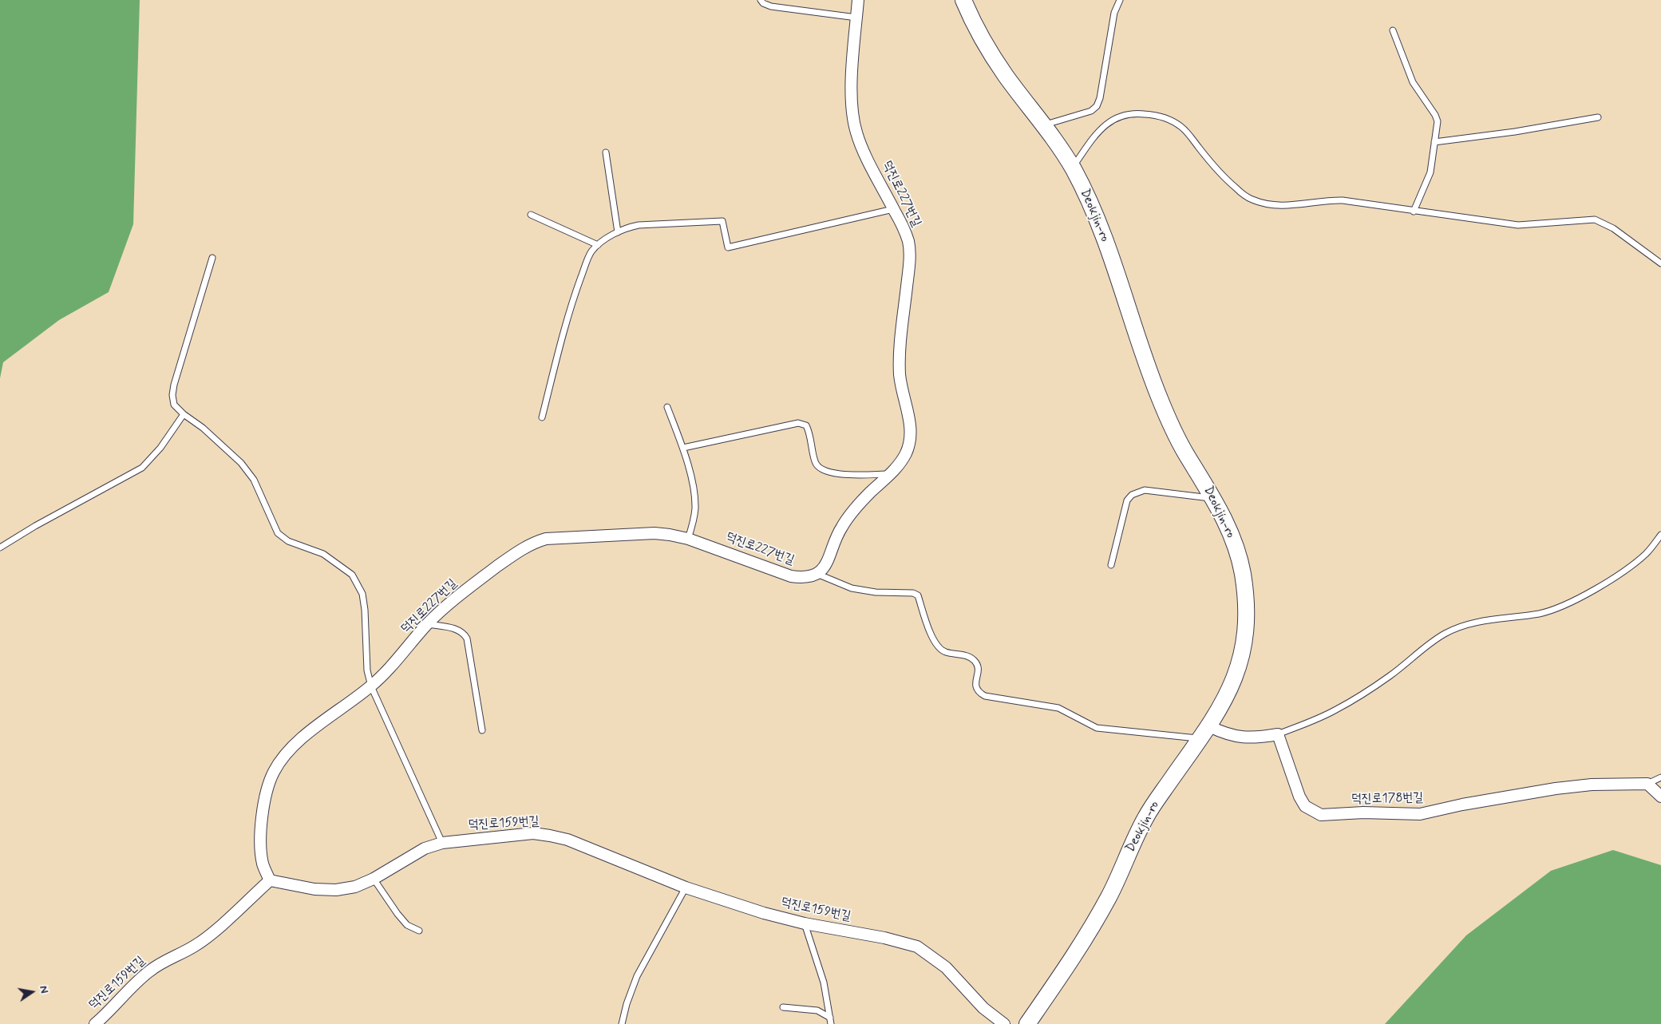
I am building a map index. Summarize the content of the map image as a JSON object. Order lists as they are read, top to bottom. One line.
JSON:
{"streets":{"street":["덕진로227번길","Deokjin-ro","덕진로178번길","덕진로159번길"]},"crossings":[["덕진로227번길","덕진로159번길"]],"north":"right"}
